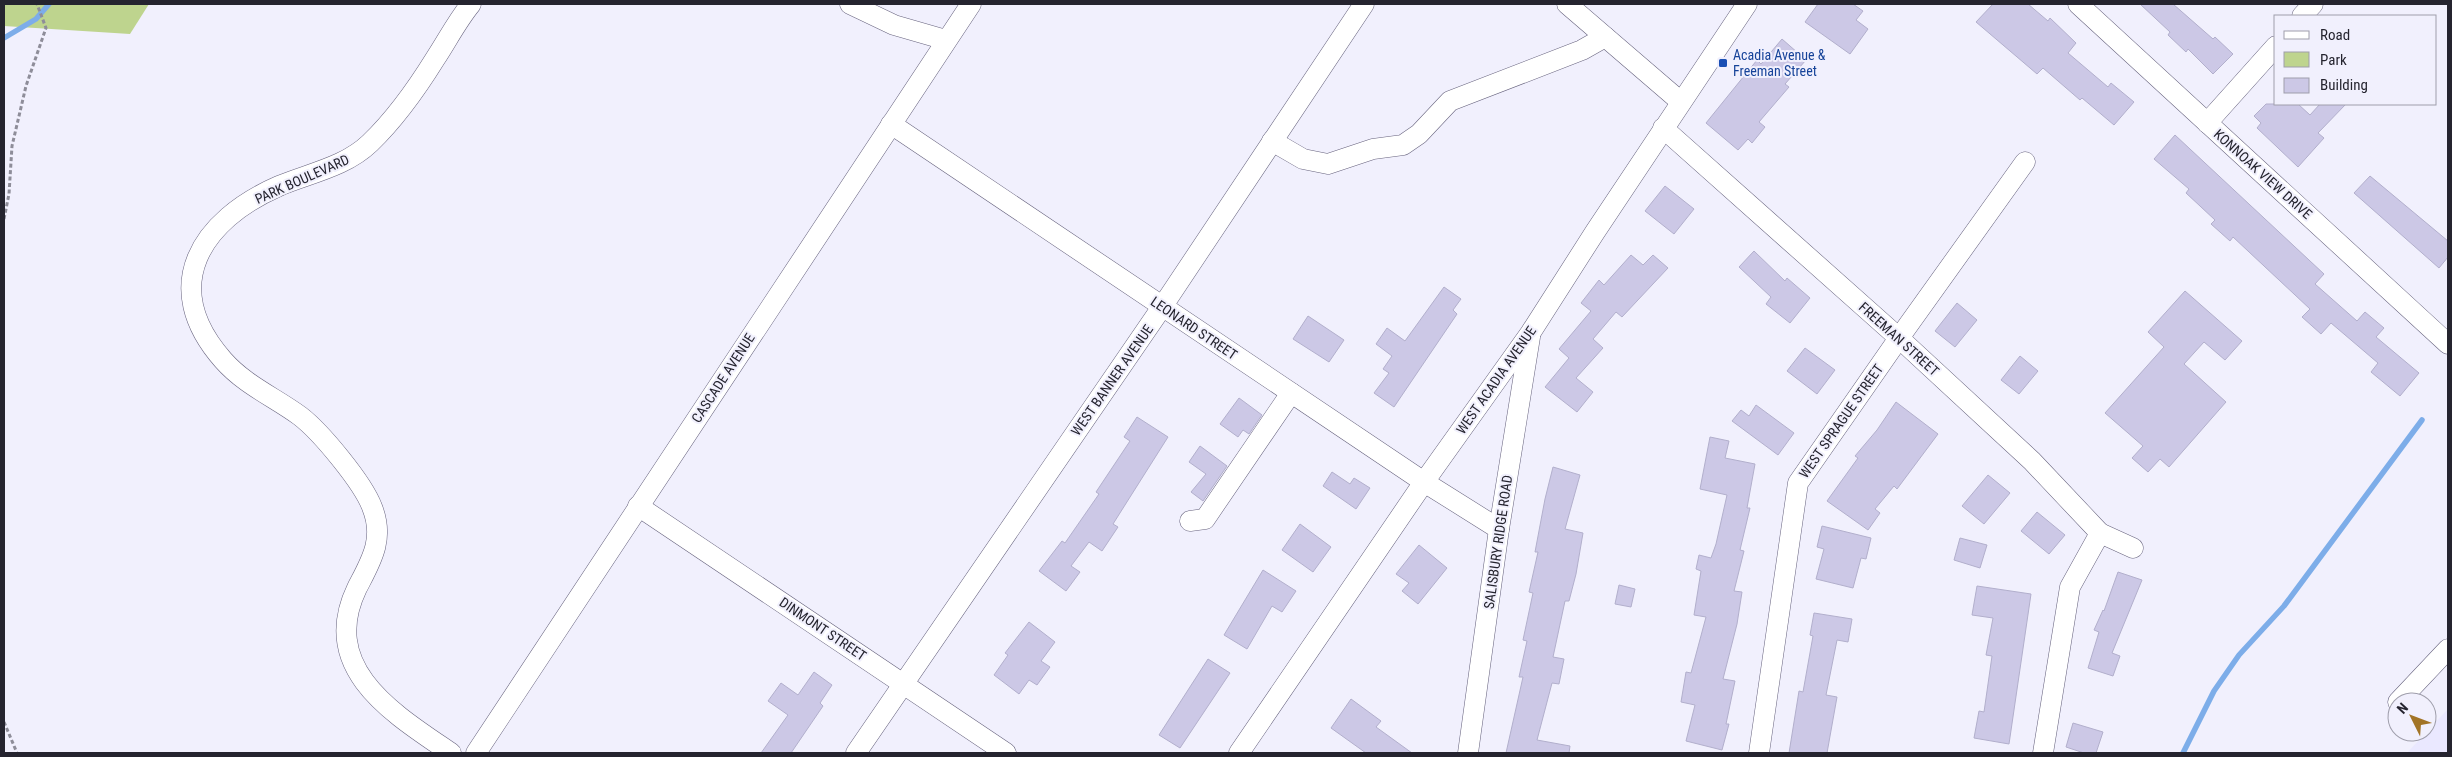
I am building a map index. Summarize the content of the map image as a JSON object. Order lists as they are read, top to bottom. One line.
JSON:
{"streets":{"street":["KONNOAK VIEW DRIVE","PARK BOULEVARD","LEONARD STREET","FREEMAN STREET","CASCADE AVENUE","WEST BANNER AVENUE","WEST ACADIA AVENUE","WEST SPRAGUE STREET","SALISBURY RIDGE ROAD","DINMONT STREET"]},"crossings":[["LEONARD STREET","CASCADE AVENUE"],["LEONARD STREET","WEST BANNER AVENUE"],["LEONARD STREET","WEST ACADIA AVENUE"],["LEONARD STREET","SALISBURY RIDGE ROAD"],["FREEMAN STREET","WEST ACADIA AVENUE"],["FREEMAN STREET","WEST SPRAGUE STREET"],["CASCADE AVENUE","DINMONT STREET"],["WEST BANNER AVENUE","DINMONT STREET"],["WEST ACADIA AVENUE","SALISBURY RIDGE ROAD"]],"places":{"transit":["Acadia Avenue & Freeman Street"]},"legend":["Road","Park","Building"],"north":"top left"}
